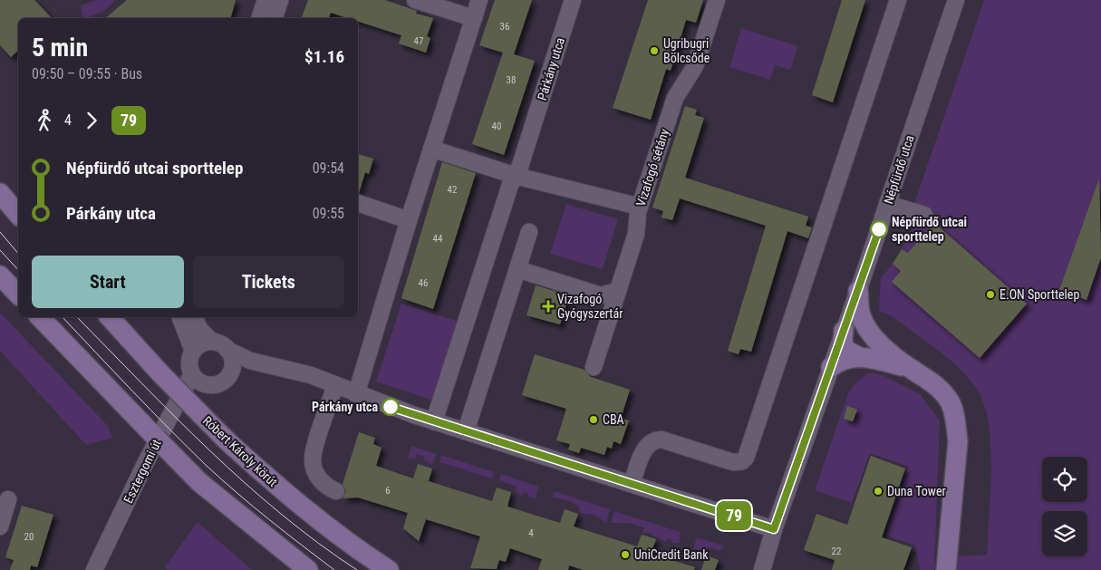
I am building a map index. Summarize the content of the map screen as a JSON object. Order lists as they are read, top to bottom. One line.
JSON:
{"streets":{"main road":["Róbert Károly körút"],"street":["Párkány utca","Vizafogó sétány","Népfürdő utca","Esztergomi út"]},"places":{"other":["Ugribugri Bölcsőde","Népfürdő utcai sporttelep","E.ON Sporttelep","Párkány utca","CBA","Duna Tower","UniCredit Bank"],"health":["Vizafogó Gyógyszertár"]},"lines":["bus line 79"],"house_numbers":["36","47","38","40","42","44","46","6","4","20","22"],"page":{"on_map":"79","heading":["5 min","09:50 – 09:55 · Bus","$1.16"],"legs":["4","79"],"list":[{"name":"Népfürdő utcai sporttelep","value":"09:54"},{"name":"Párkány utca","value":"09:55"}],"buttons":["Start","Tickets"]}}
